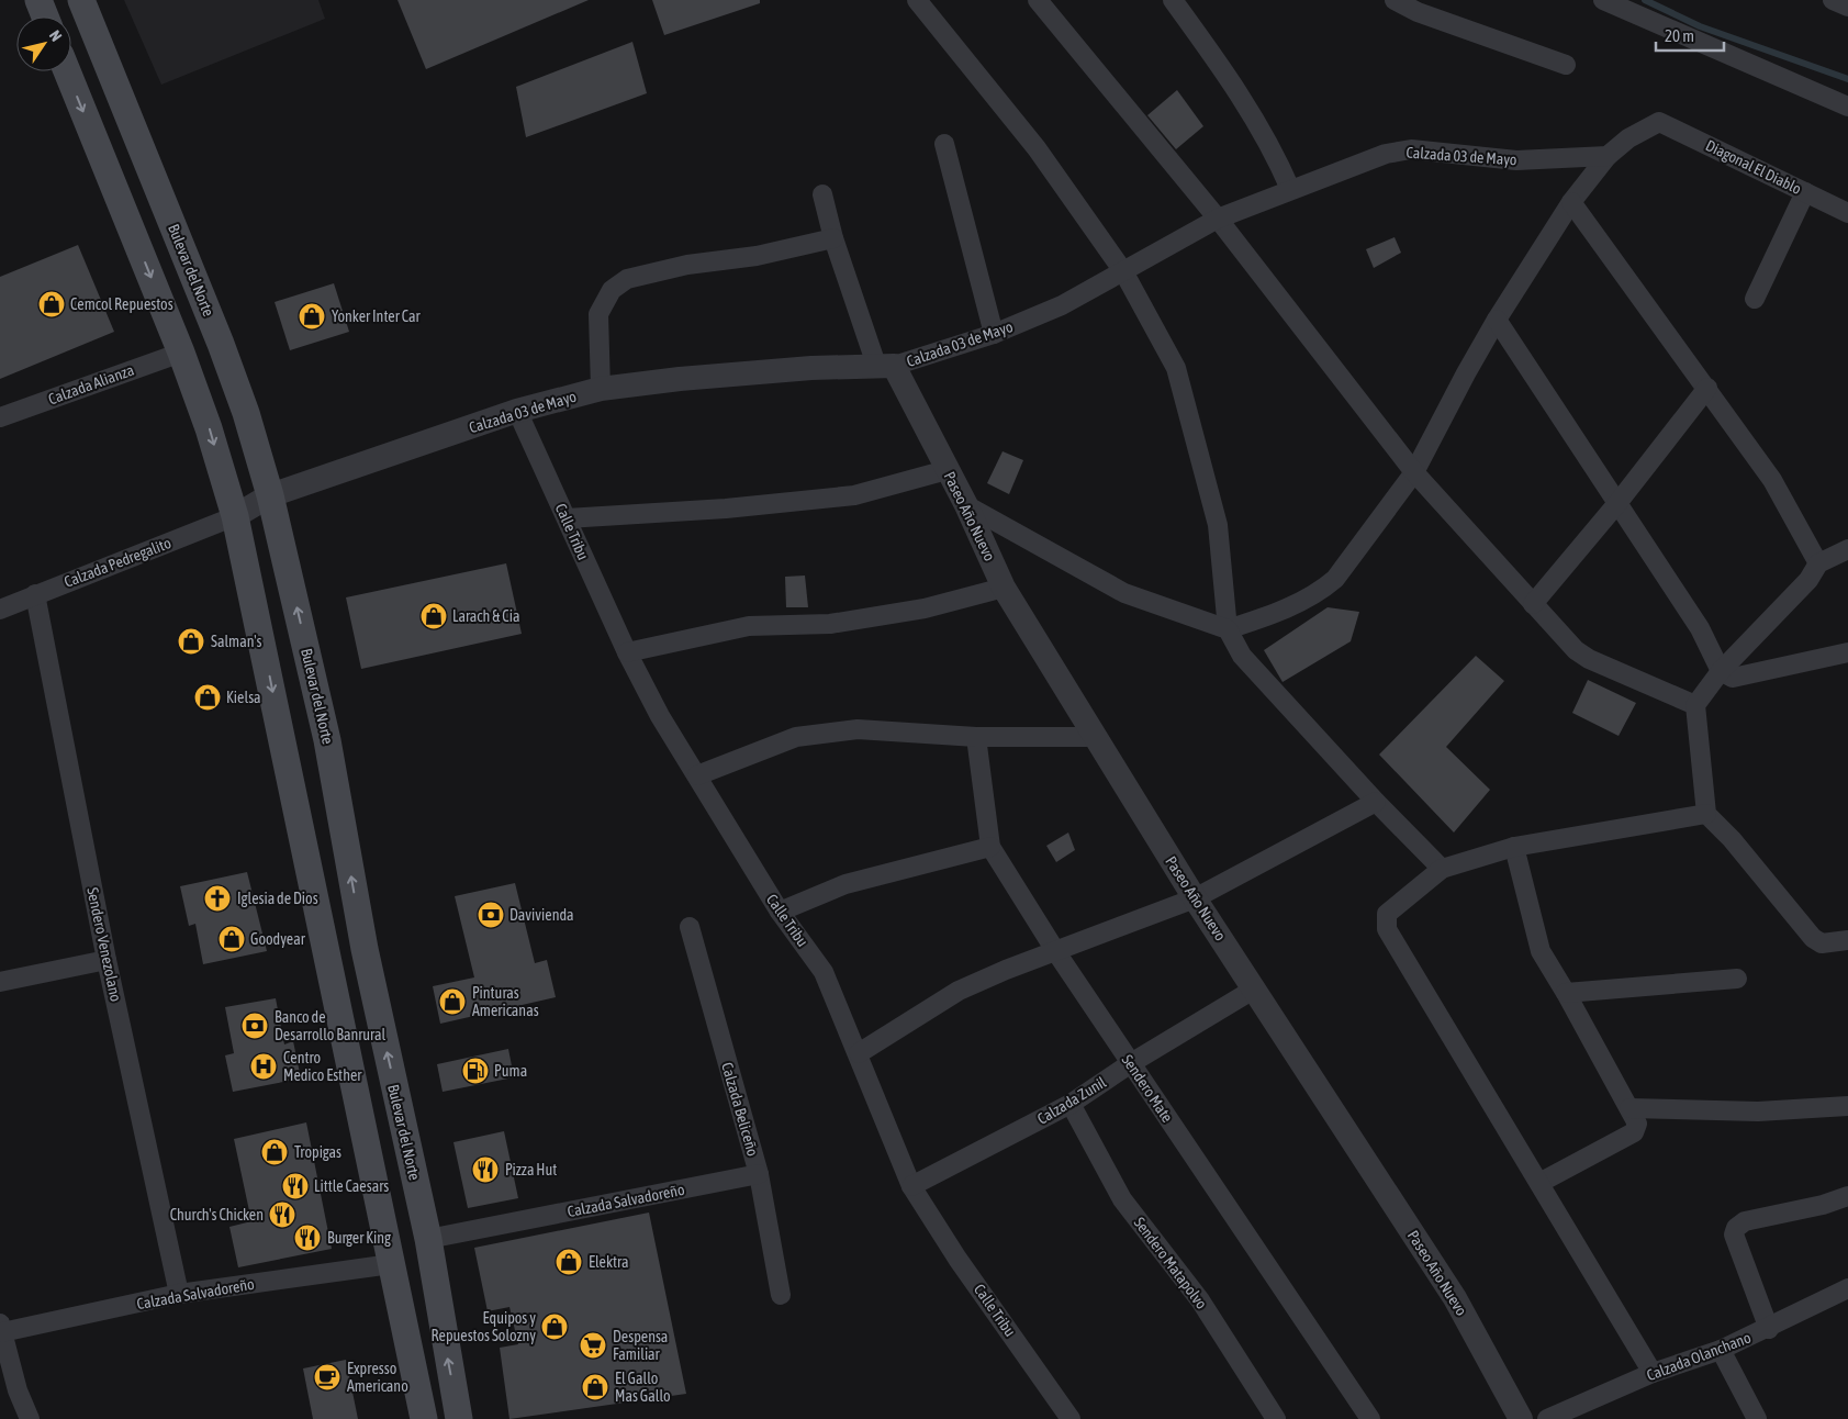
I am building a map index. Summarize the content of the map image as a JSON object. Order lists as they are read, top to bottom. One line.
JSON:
{"streets":{"main road":["Bulevar del Norte"],"street":["Calzada 03 de Mayo","Diagonal El Diablo","Calzada Alianza","Paseo Año Nuevo","Calle Tribu","Calzada Pedregalito","Sendero Venezolano","Sendero Mate","Calzada Zunil","Calzada Beliceño","Calzada Salvadoreño","Sendero Matapolvo","Calzada Olanchano"]},"crossings":[["Calzada 03 de Mayo","Diagonal El Diablo"],["Calzada 03 de Mayo","Bulevar del Norte"],["Calzada 03 de Mayo","Paseo Año Nuevo"],["Calzada 03 de Mayo","Calle Tribu"],["Calzada 03 de Mayo","Calzada Pedregalito"],["Bulevar del Norte","Calzada Salvadoreño"],["Paseo Año Nuevo","Calzada Zunil"],["Calle Tribu","Calzada Zunil"],["Calzada Pedregalito","Sendero Venezolano"],["Sendero Venezolano","Calzada Salvadoreño"],["Sendero Mate","Calzada Zunil"],["Calzada Zunil","Sendero Matapolvo"],["Calzada Beliceño","Calzada Salvadoreño"]],"places":{"shop":["Cemcol Repuestos","Yonker Inter Car","Larach & Cia","Salman's","Kielsa","Goodyear","Pinturas Americanas","Tropigas","Elektra","Equipos y Repuestos Solozny","El Gallo Mas Gallo"],"church":["Iglesia de Dios"],"bank":["Davivienda","Banco de Desarrollo Banrural"],"hospital":["Centro Medico Esther"],"fuel station":["Puma"],"restaurant":["Pizza Hut","Little Caesars","Church's Chicken","Burger King"],"supermarket":["Despensa Familiar"],"cafe":["Expresso Americano"]},"scale_bar":"20 m","north":"top right"}
